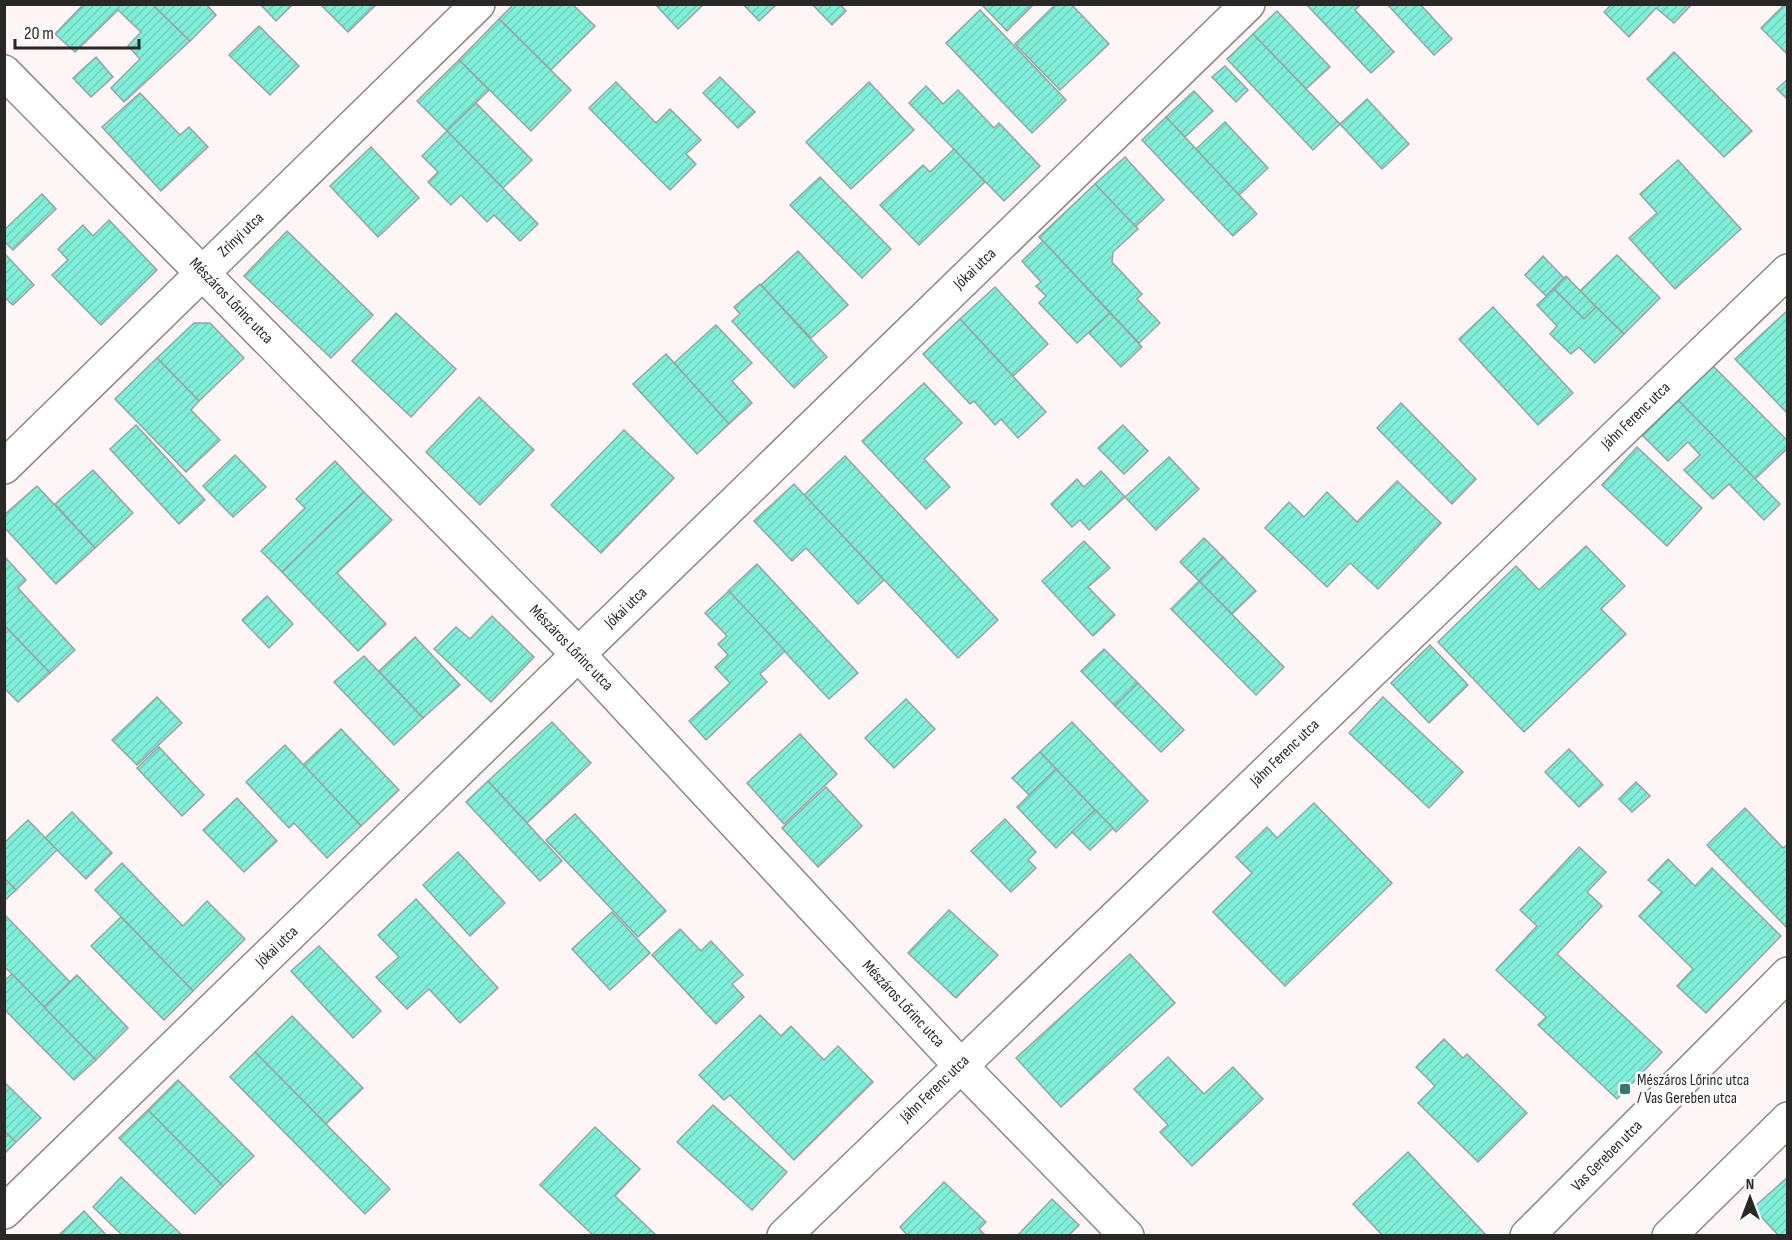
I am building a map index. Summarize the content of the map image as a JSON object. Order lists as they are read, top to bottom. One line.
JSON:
{"streets":{"street":["Zrínyi utca","Jókai utca","Mészáros Lőrinc utca","Jáhn Ferenc utca","Vas Gereben utca"]},"crossings":[["Zrínyi utca","Mészáros Lőrinc utca"],["Jókai utca","Mészáros Lőrinc utca"],["Mészáros Lőrinc utca","Jáhn Ferenc utca"]],"places":{"transit":["Mészáros Lőrinc utca / Vas Gereben utca"]},"scale_bar":"20 m","north":"top"}
